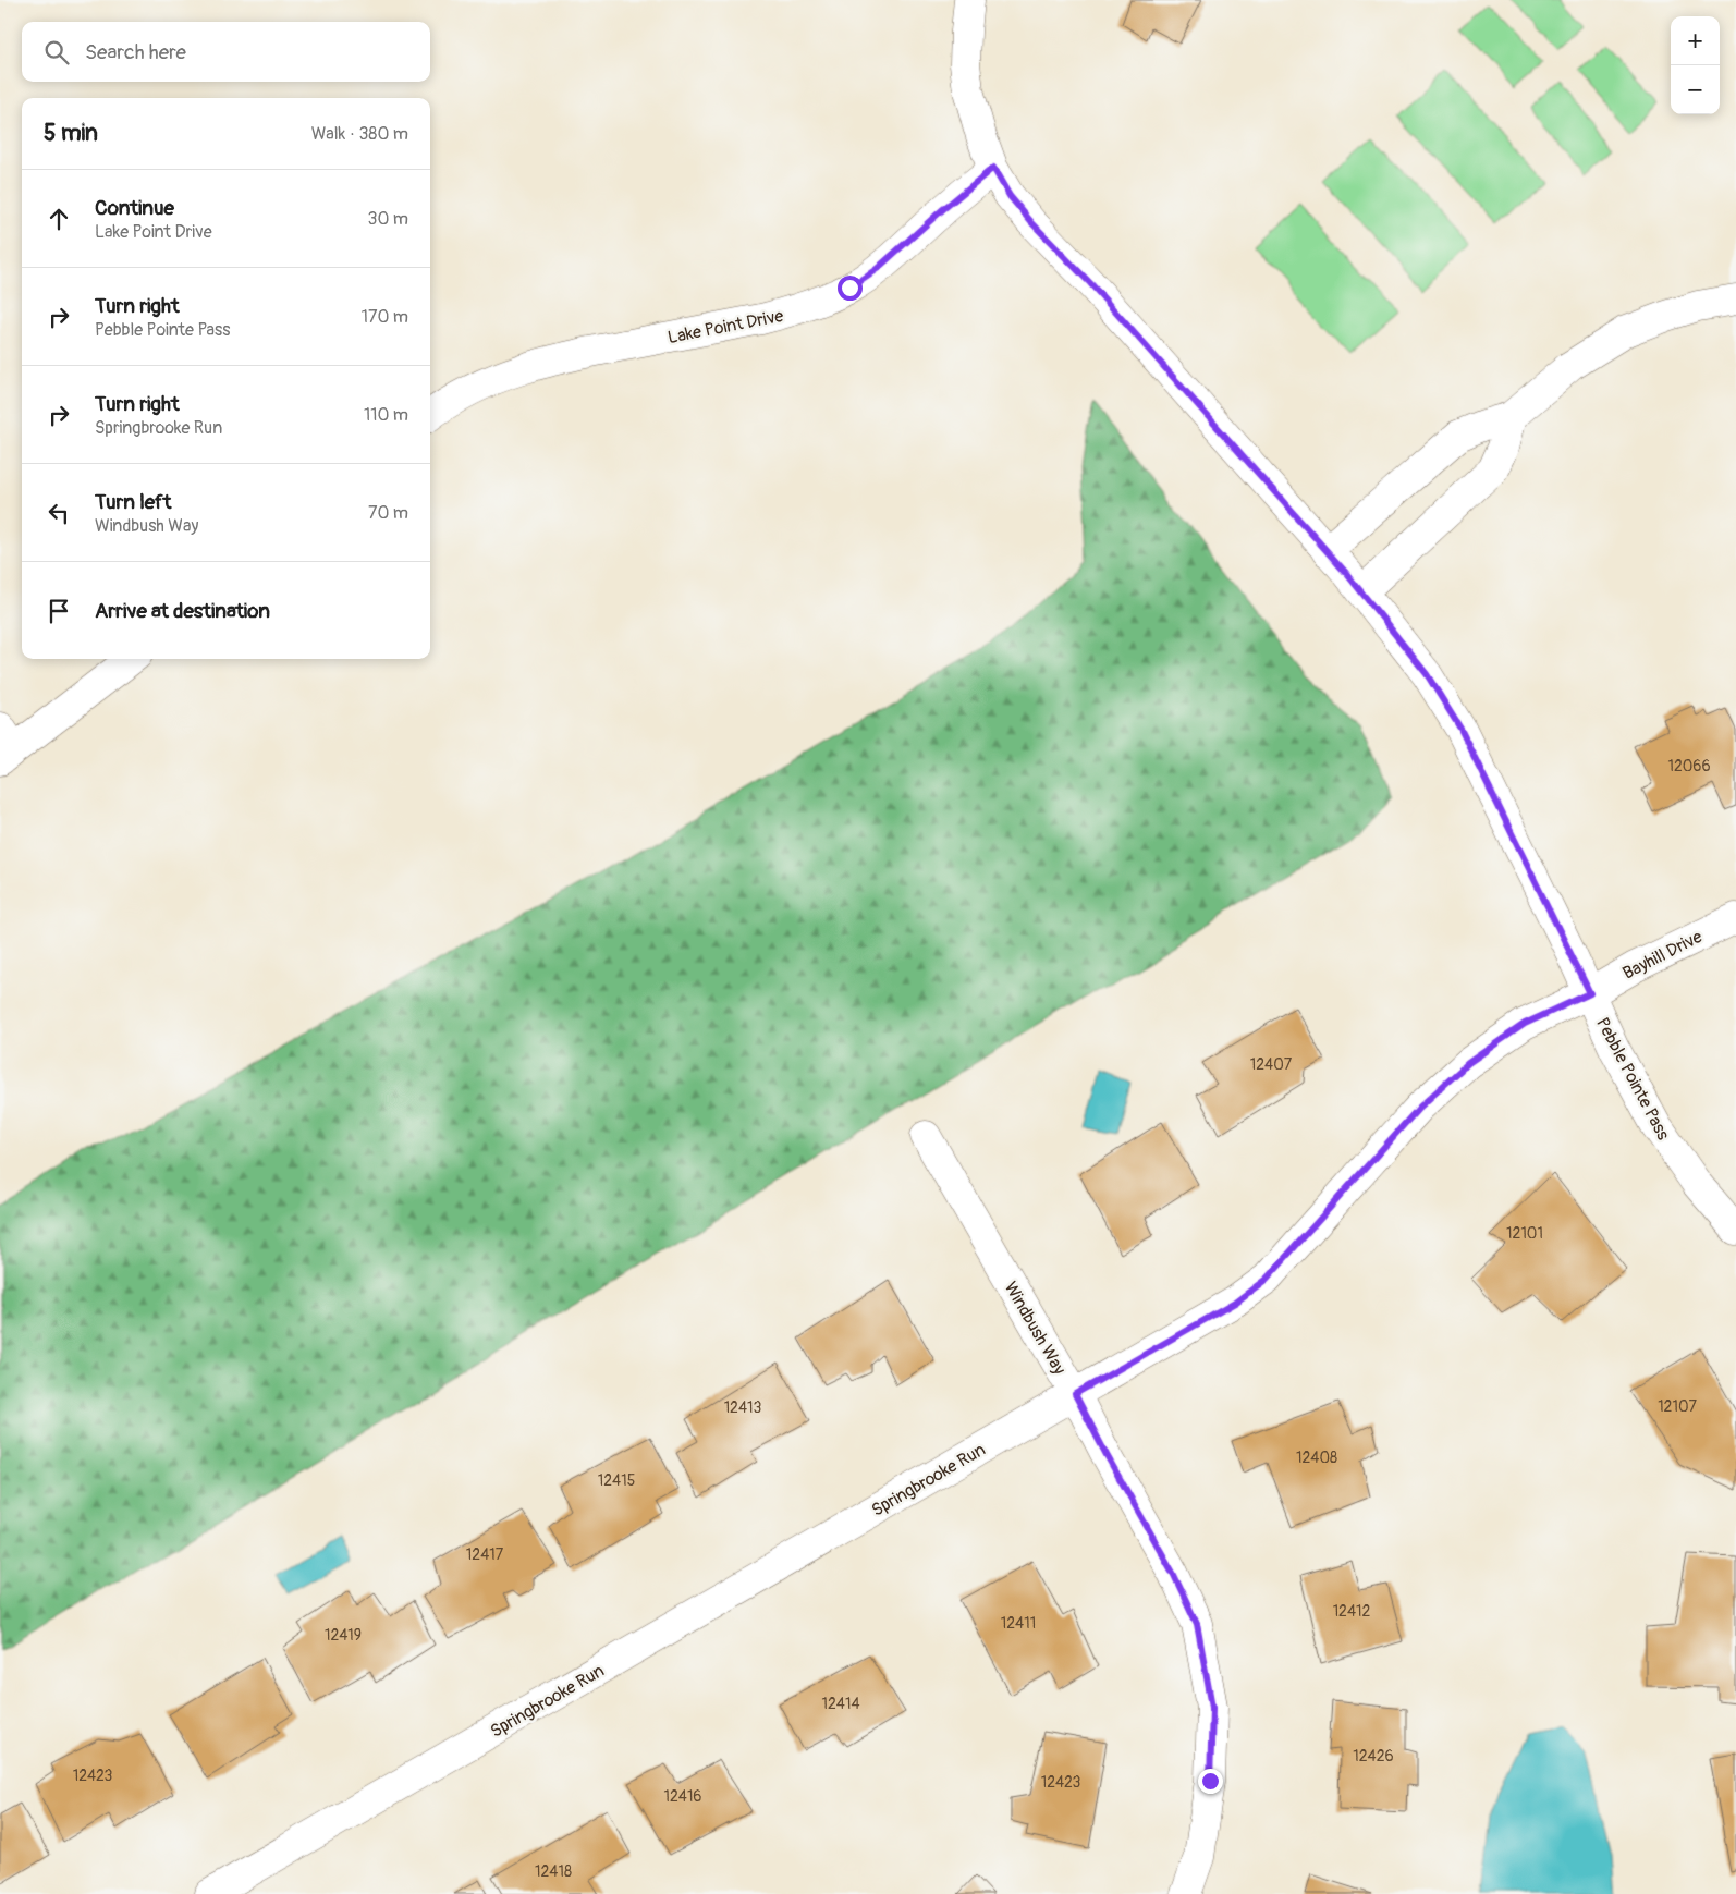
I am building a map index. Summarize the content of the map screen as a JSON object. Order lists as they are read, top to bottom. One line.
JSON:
{"streets":{"street":["Lake Point Drive","Bayhill Drive","Pebble Pointe Pass","Windbush Way","Springbrooke Run"]},"crossings":[["Lake Point Drive","Pebble Pointe Pass"],["Bayhill Drive","Pebble Pointe Pass"],["Bayhill Drive","Springbrooke Run"],["Pebble Pointe Pass","Springbrooke Run"],["Windbush Way","Springbrooke Run"]],"house_numbers":["12066","12407","12101","12107","12413","12408","12415","12417","12412","12411","12419","12414","12426","12423","12423","12416","12418"],"page":{"map_buttons":["+","−"],"search":"Search here","heading":["5 min","Walk · 380 m"],"list":[["Continue","Lake Point Drive","30 m"],["Turn right","Pebble Pointe Pass","170 m"],["Turn right","Springbrooke Run","110 m"],["Turn left","Windbush Way","70 m"],"Arrive at destination"]}}
